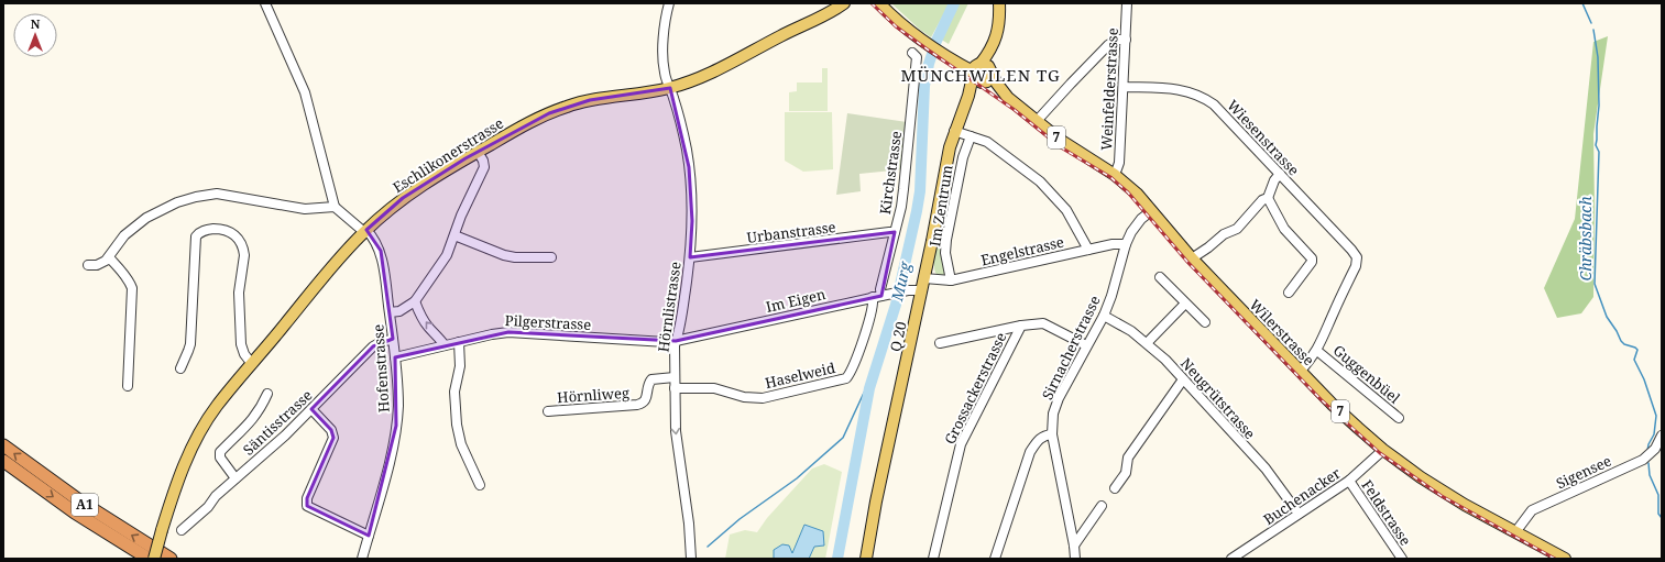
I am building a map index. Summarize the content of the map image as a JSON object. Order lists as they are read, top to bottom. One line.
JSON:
{"streets":{"highway":["A1"],"main road":["7","Eschlikonerstrasse","Wilerstrasse","Q 20"],"street":["Weinfelderstrasse","Wiesenstrasse","Kirchstrasse","Im Zentrum","Urbanstrasse","Engelstrasse","Im Eigen","Hörnlistrasse","Pilgerstrasse","Sirnacherstrasse","Hofenstrasse","Guggenbüel","Haselweid","Grossackerstrasse","Hörnliweg","Neugrütstrasse","Säntisstrasse","Sigensee","Buchenacker","Feldstrasse"]},"crossings":[["Weinfelderstrasse","Wiesenstrasse"],["Weinfelderstrasse","Wilerstrasse"],["7","Wilerstrasse"],["7","Q 20"],["Wiesenstrasse","Guggenbüel"],["Eschlikonerstrasse","Hörnlistrasse"],["Eschlikonerstrasse","Hofenstrasse"],["Kirchstrasse","Urbanstrasse"],["Kirchstrasse","Im Eigen"],["Kirchstrasse","Haselweid"],["Im Zentrum","Engelstrasse"],["Urbanstrasse","Hörnlistrasse"],["Engelstrasse","Im Eigen"],["Engelstrasse","Q 20"],["Engelstrasse","Sirnacherstrasse"],["Im Eigen","Hörnlistrasse"],["Im Eigen","Pilgerstrasse"],["Im Eigen","Q 20"],["Im Eigen","Haselweid"],["Hörnlistrasse","Pilgerstrasse"],["Hörnlistrasse","Haselweid"],["Hörnlistrasse","Hörnliweg"],["Pilgerstrasse","Hofenstrasse"],["Wilerstrasse","Q 20"],["Wilerstrasse","Sirnacherstrasse"],["Wilerstrasse","Sigensee"],["Wilerstrasse","Buchenacker"],["Sirnacherstrasse","Grossackerstrasse"],["Sirnacherstrasse","Neugrütstrasse"],["Hofenstrasse","Säntisstrasse"],["Neugrütstrasse","Buchenacker"],["Buchenacker","Feldstrasse"]],"districts":["MÜNCHWILEN TG"],"water":["Chräbsbach","Murg"],"north":"top"}
